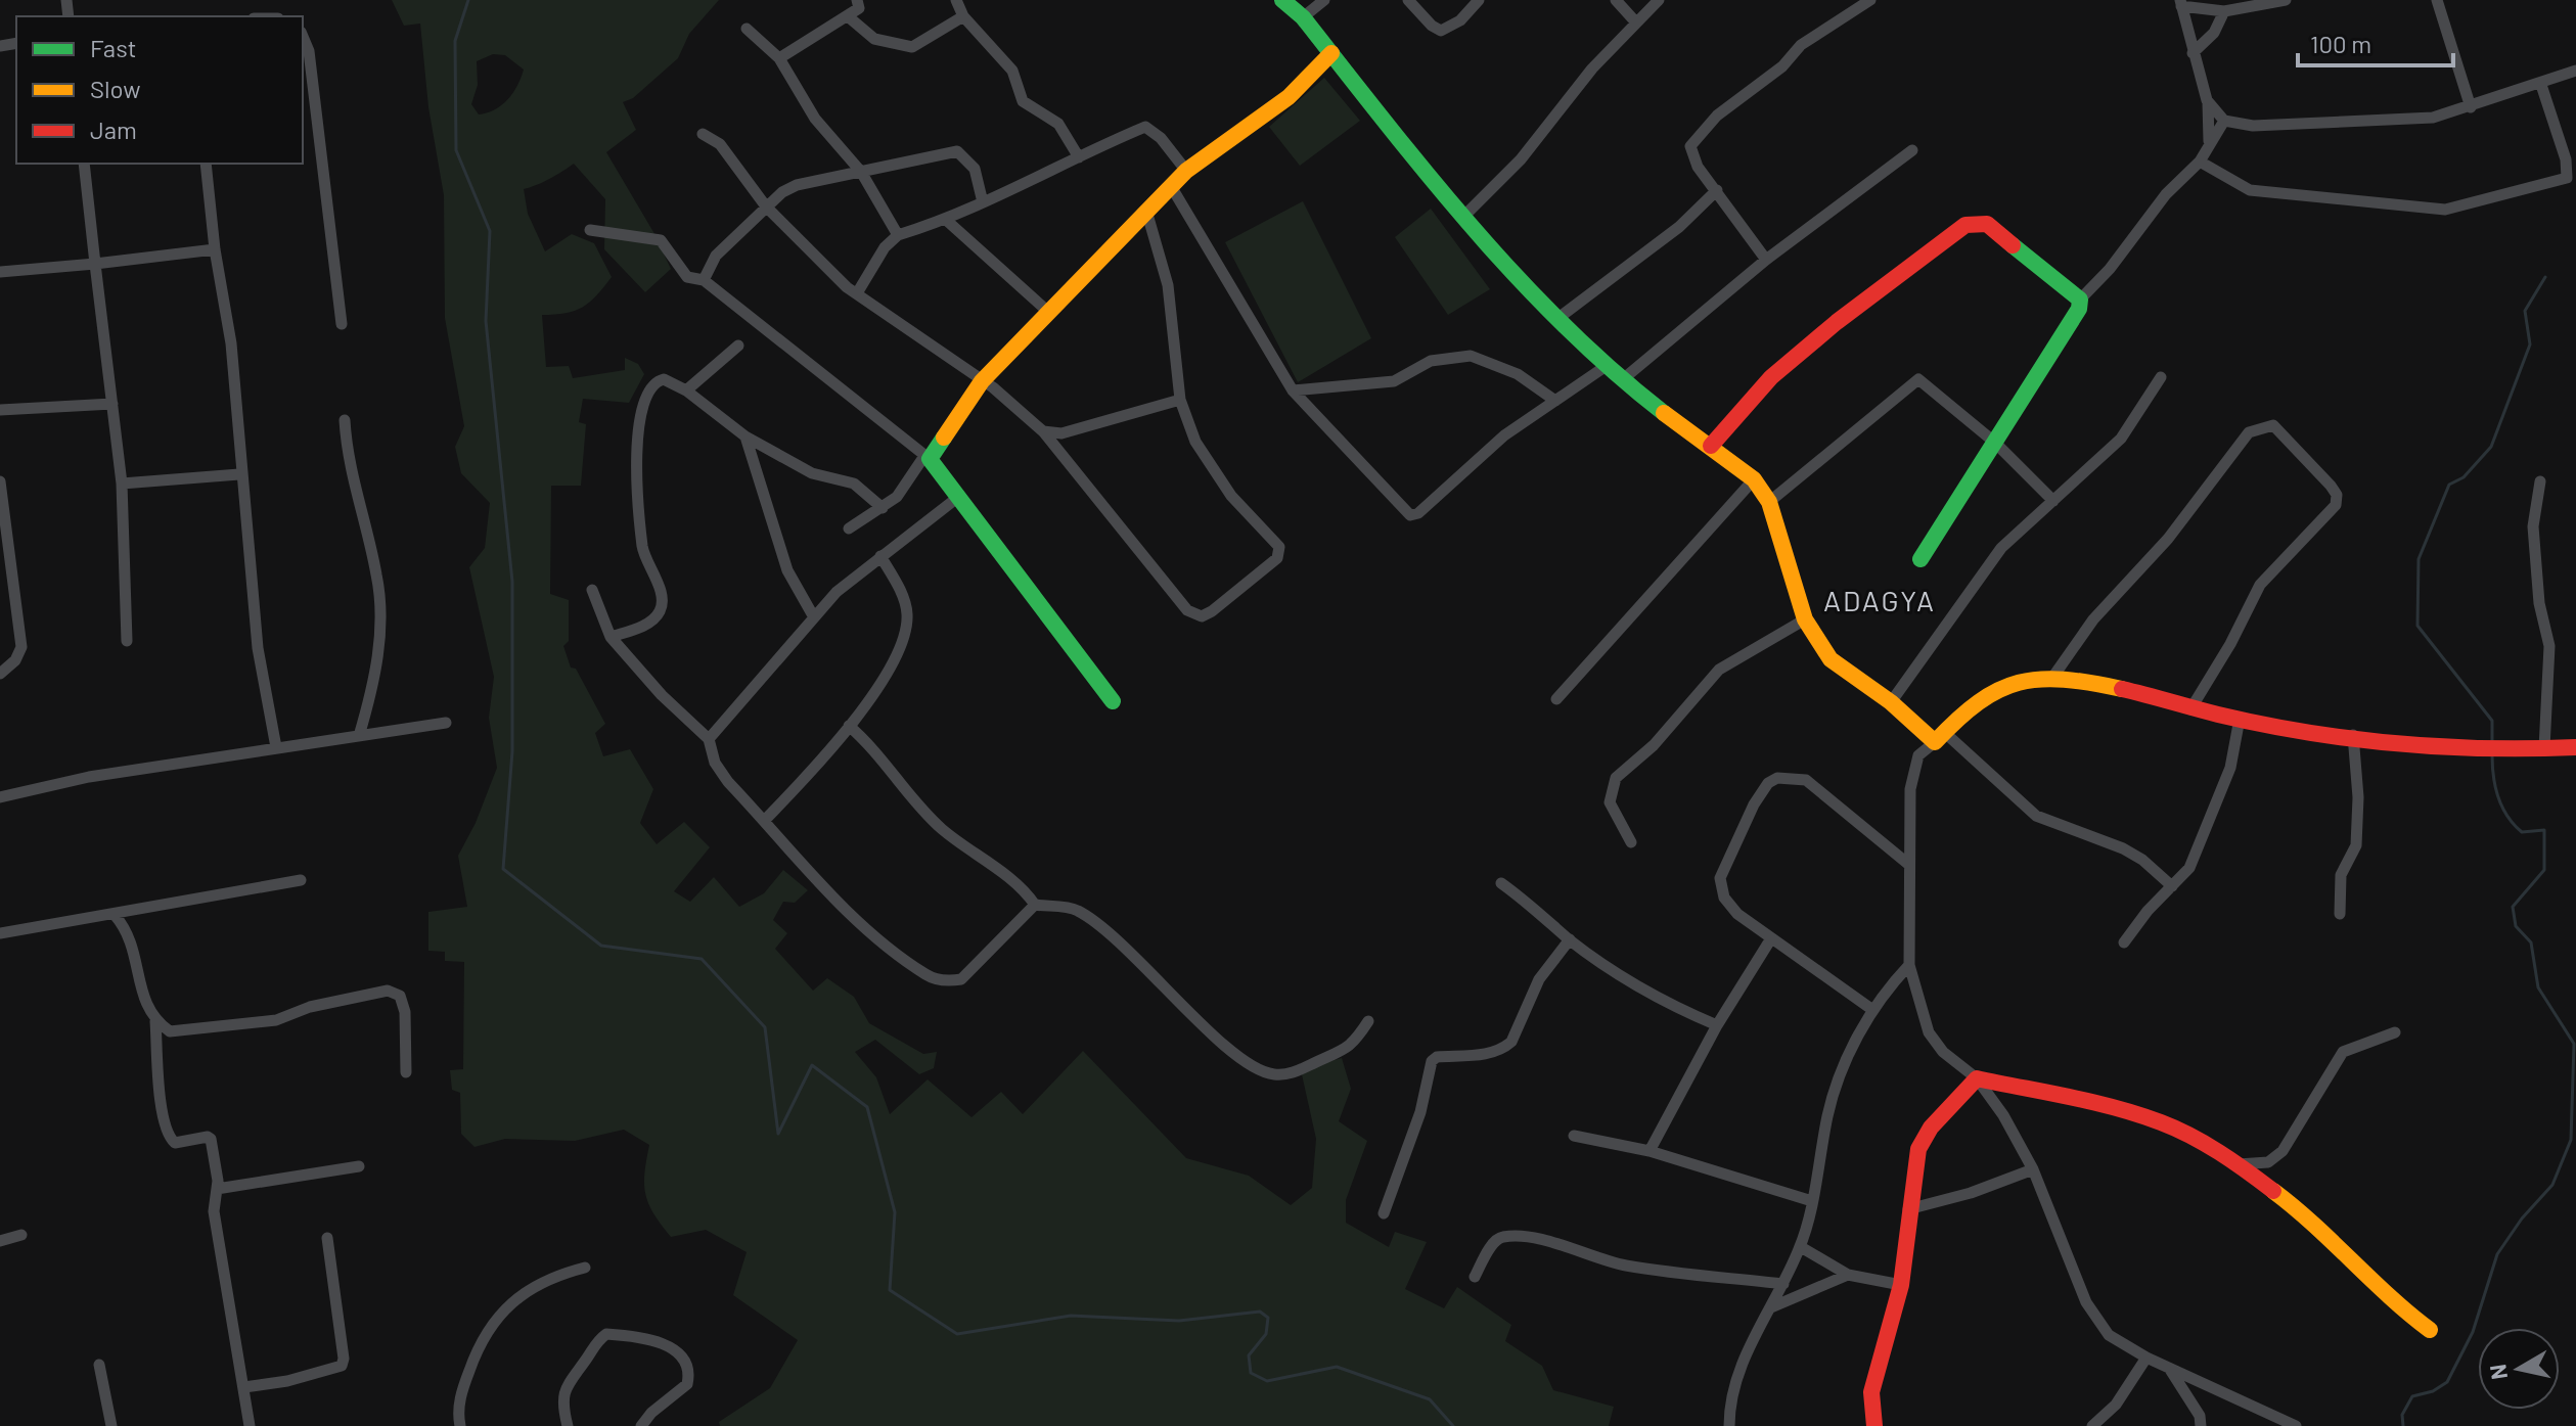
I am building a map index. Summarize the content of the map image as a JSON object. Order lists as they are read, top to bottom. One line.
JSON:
{"districts":["ADAGYA"],"legend":["Fast","Slow","Jam"],"scale_bar":"100 m","north":"left"}
